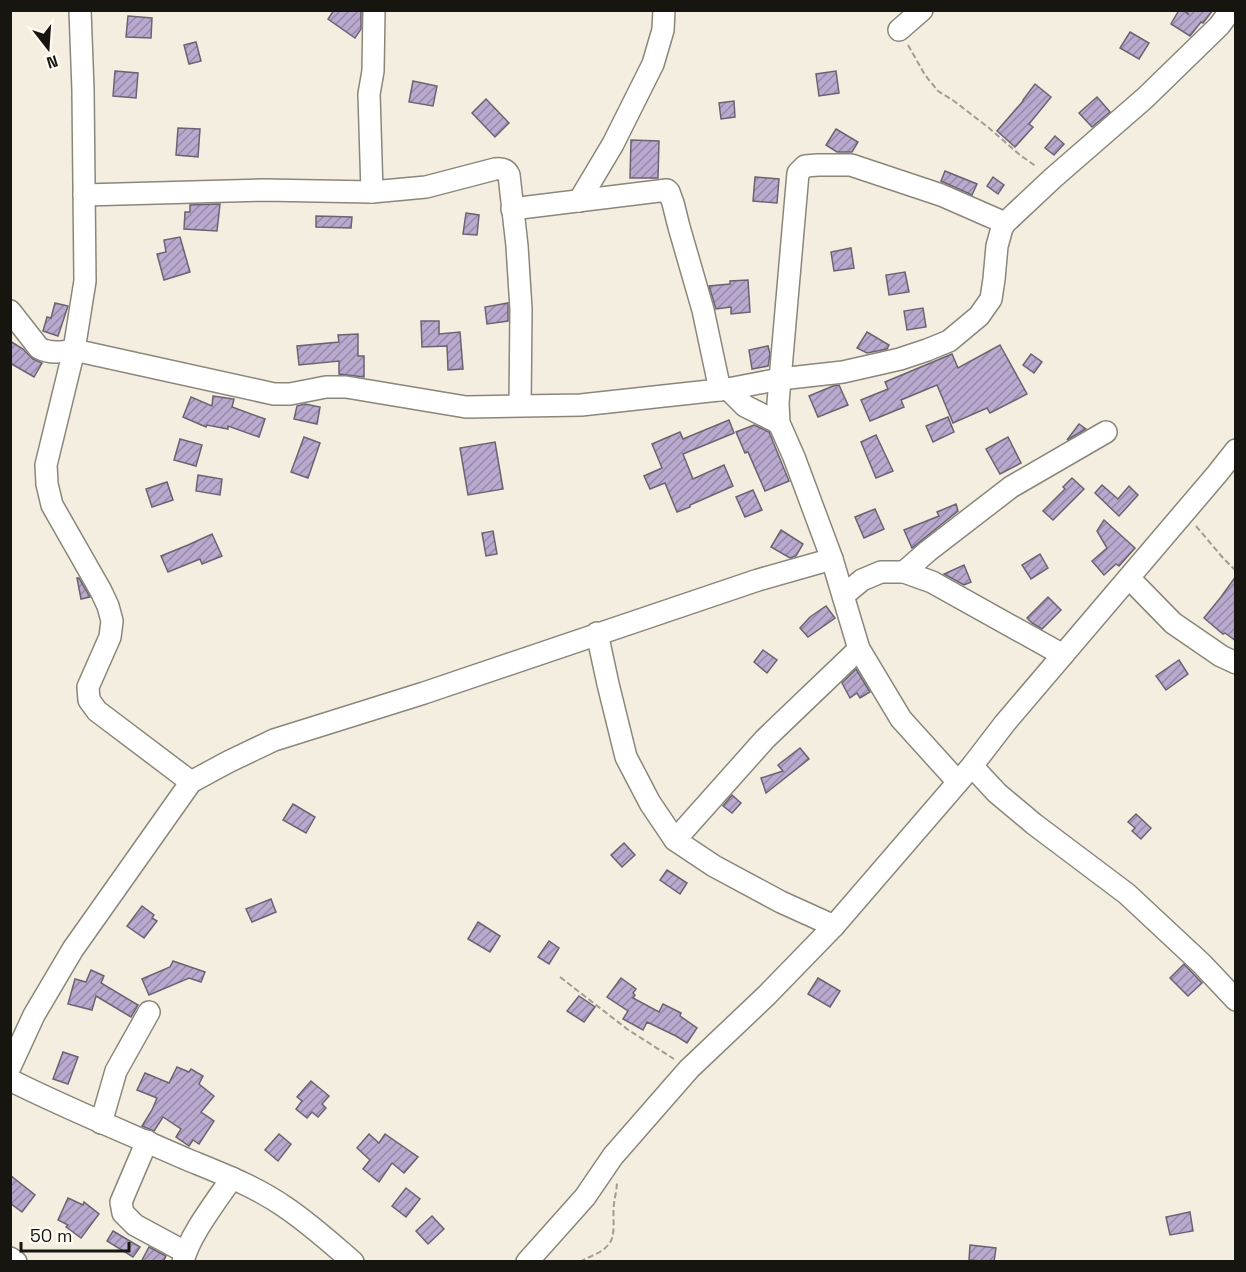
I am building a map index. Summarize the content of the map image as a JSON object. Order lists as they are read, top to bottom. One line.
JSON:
{"scale_bar":"50 m","north":"bottom"}
